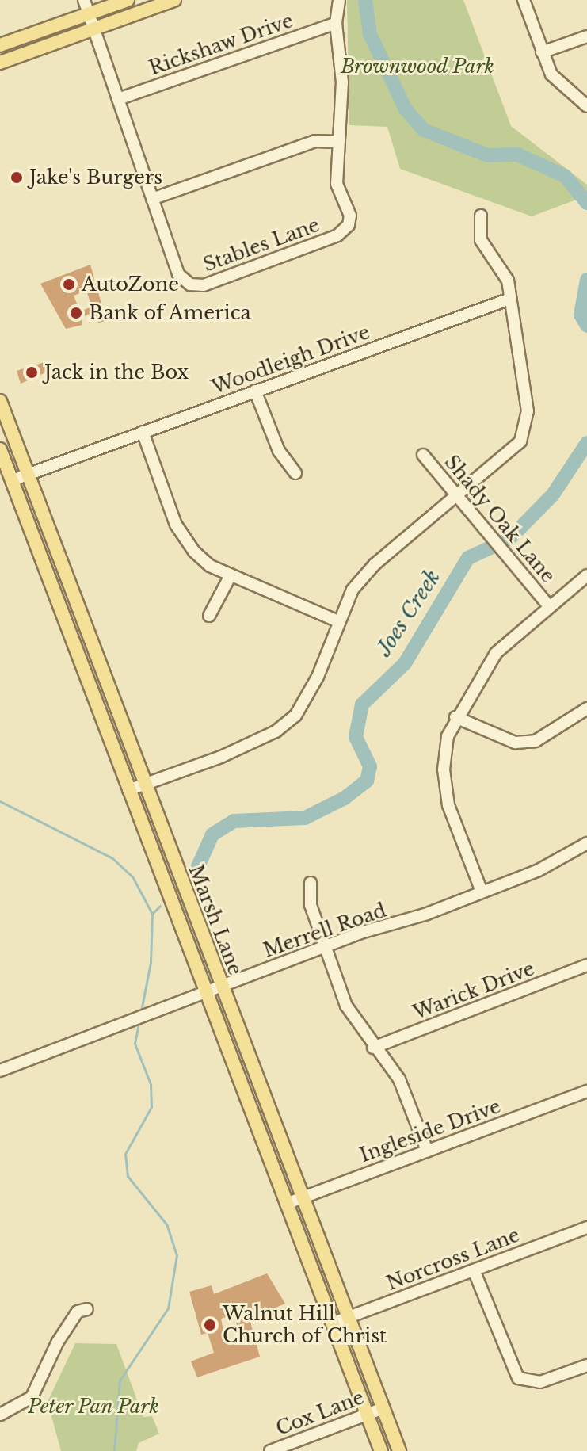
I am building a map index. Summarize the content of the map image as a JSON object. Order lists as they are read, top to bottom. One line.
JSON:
{"streets":{"main road":["Marsh Lane"],"street":["Rickshaw Drive","Stables Lane","Woodleigh Drive","Shady Oak Lane","Merrell Road","Warick Drive","Ingleside Drive","Norcross Lane","Cox Lane"]},"crossings":[["Rickshaw Drive","Stables Lane"],["Woodleigh Drive","Marsh Lane"],["Marsh Lane","Merrell Road"],["Marsh Lane","Ingleside Drive"],["Marsh Lane","Norcross Lane"],["Marsh Lane","Cox Lane"]],"water":["Joes Creek"],"parks":["Brownwood Park","Peter Pan Park"],"places":["Jake's Burgers","AutoZone","Bank of America","Jack in the Box","Walnut Hill Church of Christ"]}
